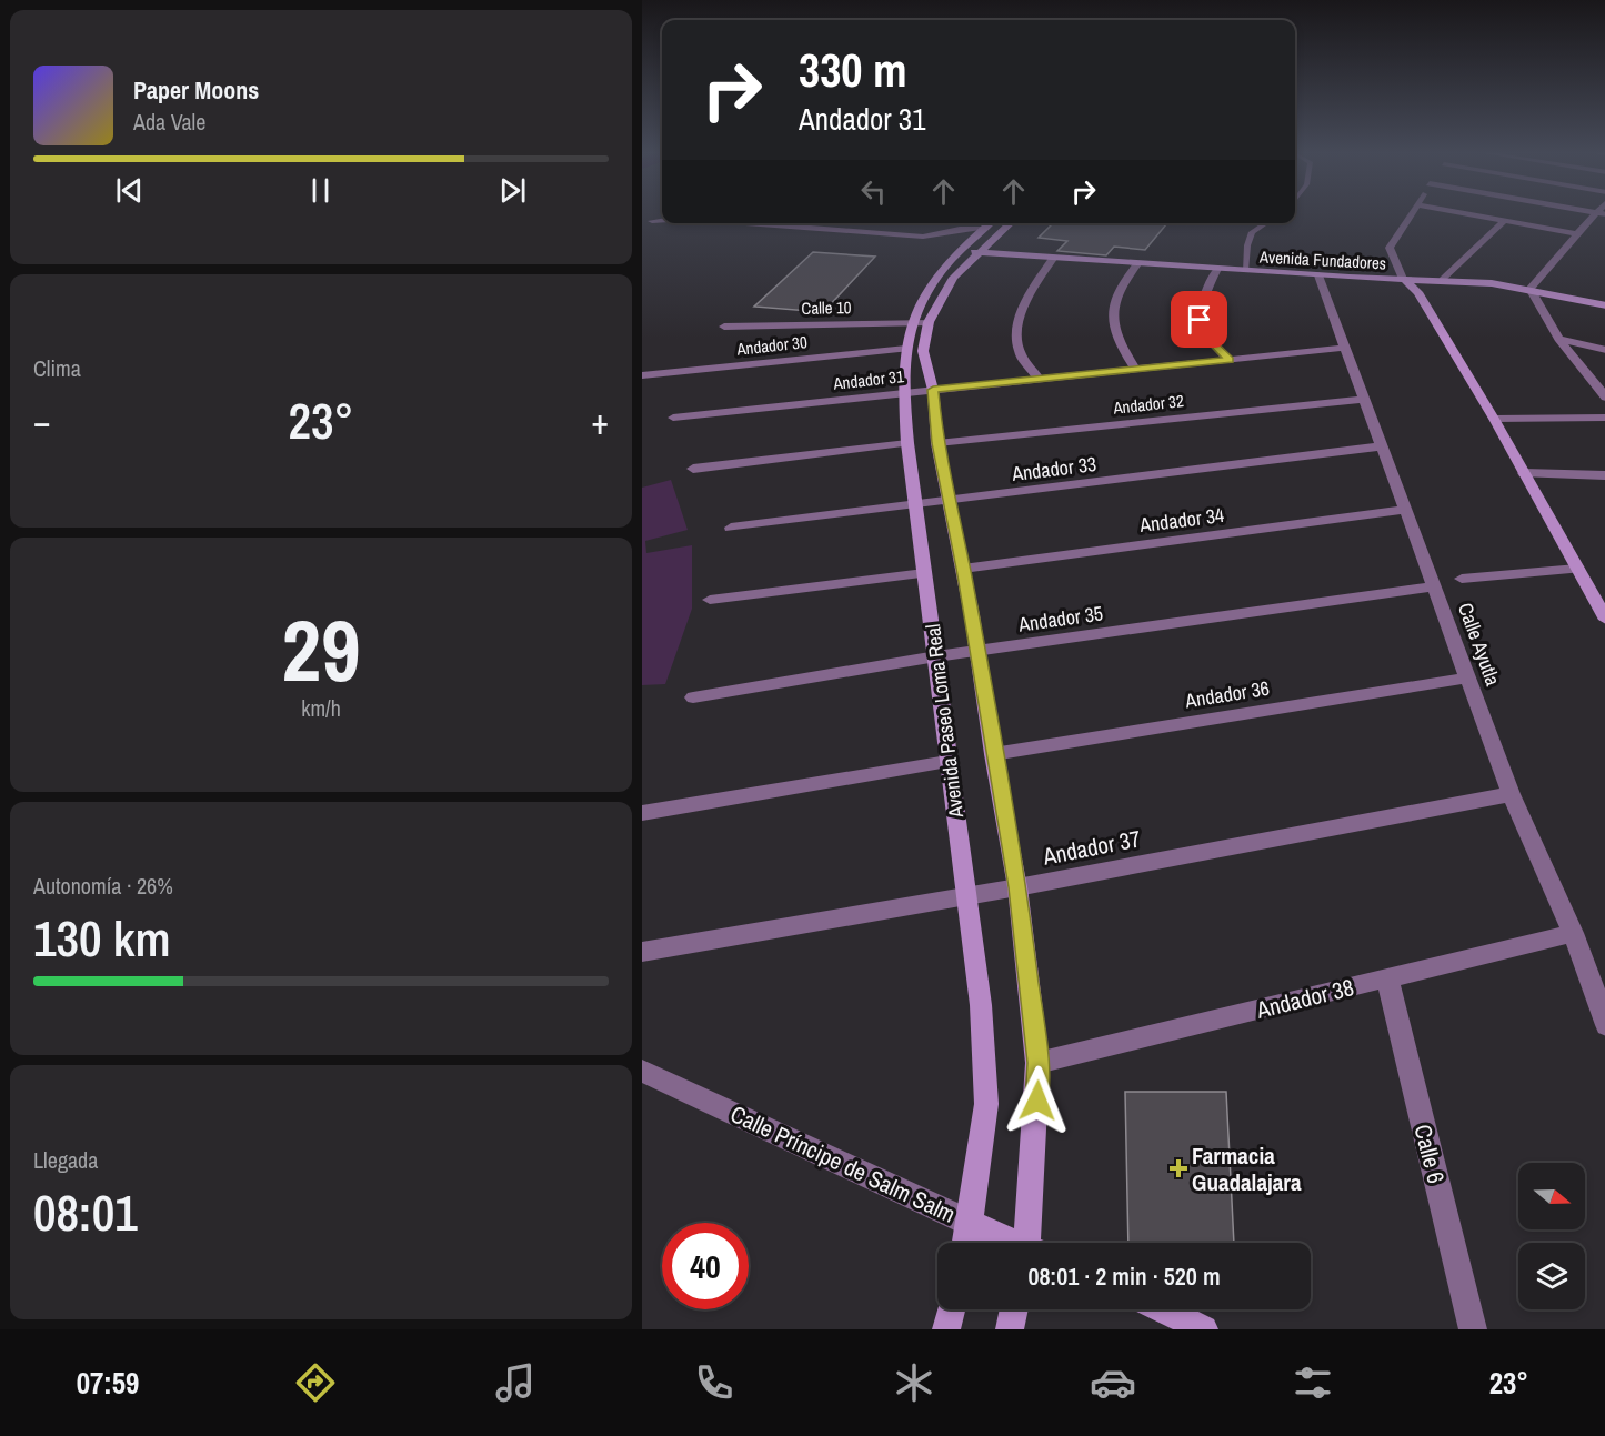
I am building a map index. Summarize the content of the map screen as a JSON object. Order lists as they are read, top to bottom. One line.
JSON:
{"streets":{"street":["Avenida Fundadores","Calle 10","Andador 30","Andador 31","Andador 32","Andador 33","Andador 34","Andador 35","Calle Ayutla","Andador 36","Avenida Paseo Loma Real","Andador 37","Andador 38","Calle 6","Calle Príncipe de Salm Salm"]},"crossings":[["Avenida Fundadores","Calle Ayutla"],["Avenida Fundadores","Avenida Paseo Loma Real"],["Calle 10","Avenida Paseo Loma Real"],["Andador 30","Avenida Paseo Loma Real"],["Andador 31","Calle Ayutla"],["Andador 31","Avenida Paseo Loma Real"],["Andador 32","Calle Ayutla"],["Andador 32","Avenida Paseo Loma Real"],["Andador 33","Calle Ayutla"],["Andador 33","Avenida Paseo Loma Real"],["Andador 34","Calle Ayutla"],["Andador 34","Avenida Paseo Loma Real"],["Andador 35","Calle Ayutla"],["Andador 35","Avenida Paseo Loma Real"],["Calle Ayutla","Andador 36"],["Calle Ayutla","Andador 37"],["Calle Ayutla","Andador 38"],["Andador 36","Avenida Paseo Loma Real"],["Avenida Paseo Loma Real","Andador 37"],["Avenida Paseo Loma Real","Andador 38"],["Avenida Paseo Loma Real","Calle Príncipe de Salm Salm"],["Andador 38","Calle 6"]],"places":{"health":["Farmacia Guadalajara"]},"north":"right","page":{"turn":["330 m","Andador 31"],"song":["Paper Moons","Ada Vale"],"tile":["Clima",["29","km/h"],["Autonomía · 26%","130 km"],["Llegada","08:01"]],"heat":["−","23°","+"],"limit":"40","trip":"08:01 · 2 min · 520 m","tabs":["07:59","23°"]}}
